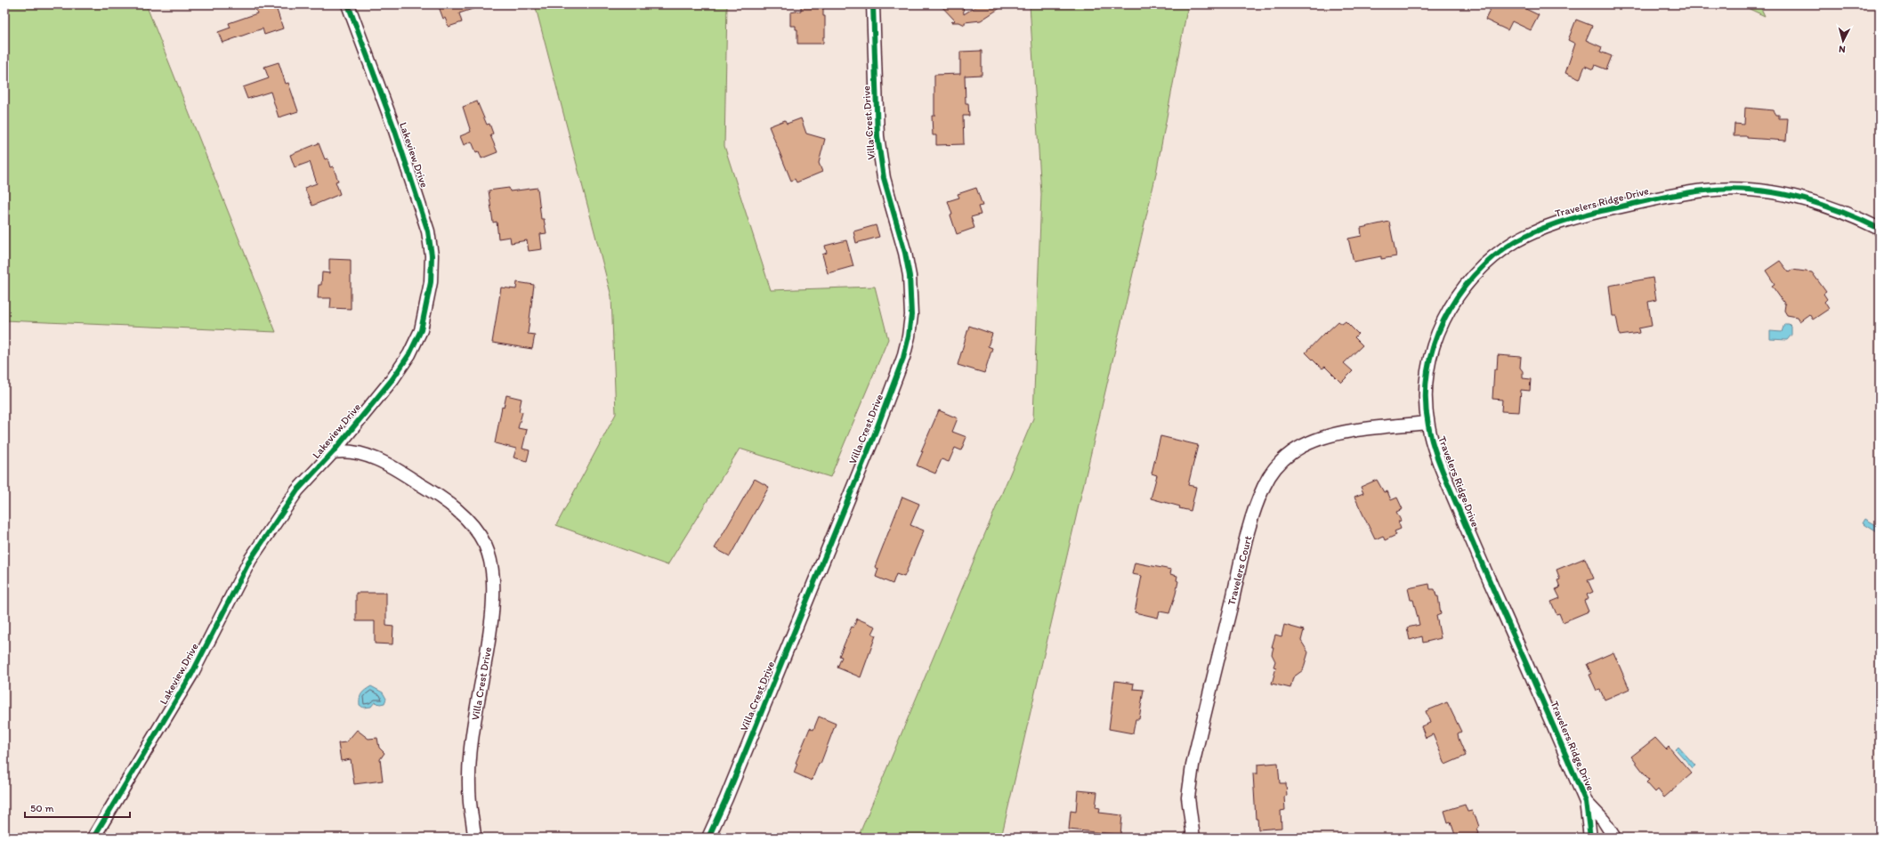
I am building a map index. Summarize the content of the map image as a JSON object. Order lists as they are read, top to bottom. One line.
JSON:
{"streets":{"street":["Villa Crest Drive","Lakeview Drive","Travelers Ridge Drive","Travelers Court"]},"crossings":[["Villa Crest Drive","Lakeview Drive"],["Travelers Ridge Drive","Travelers Court"]],"scale_bar":"50 m","north":"bottom"}
